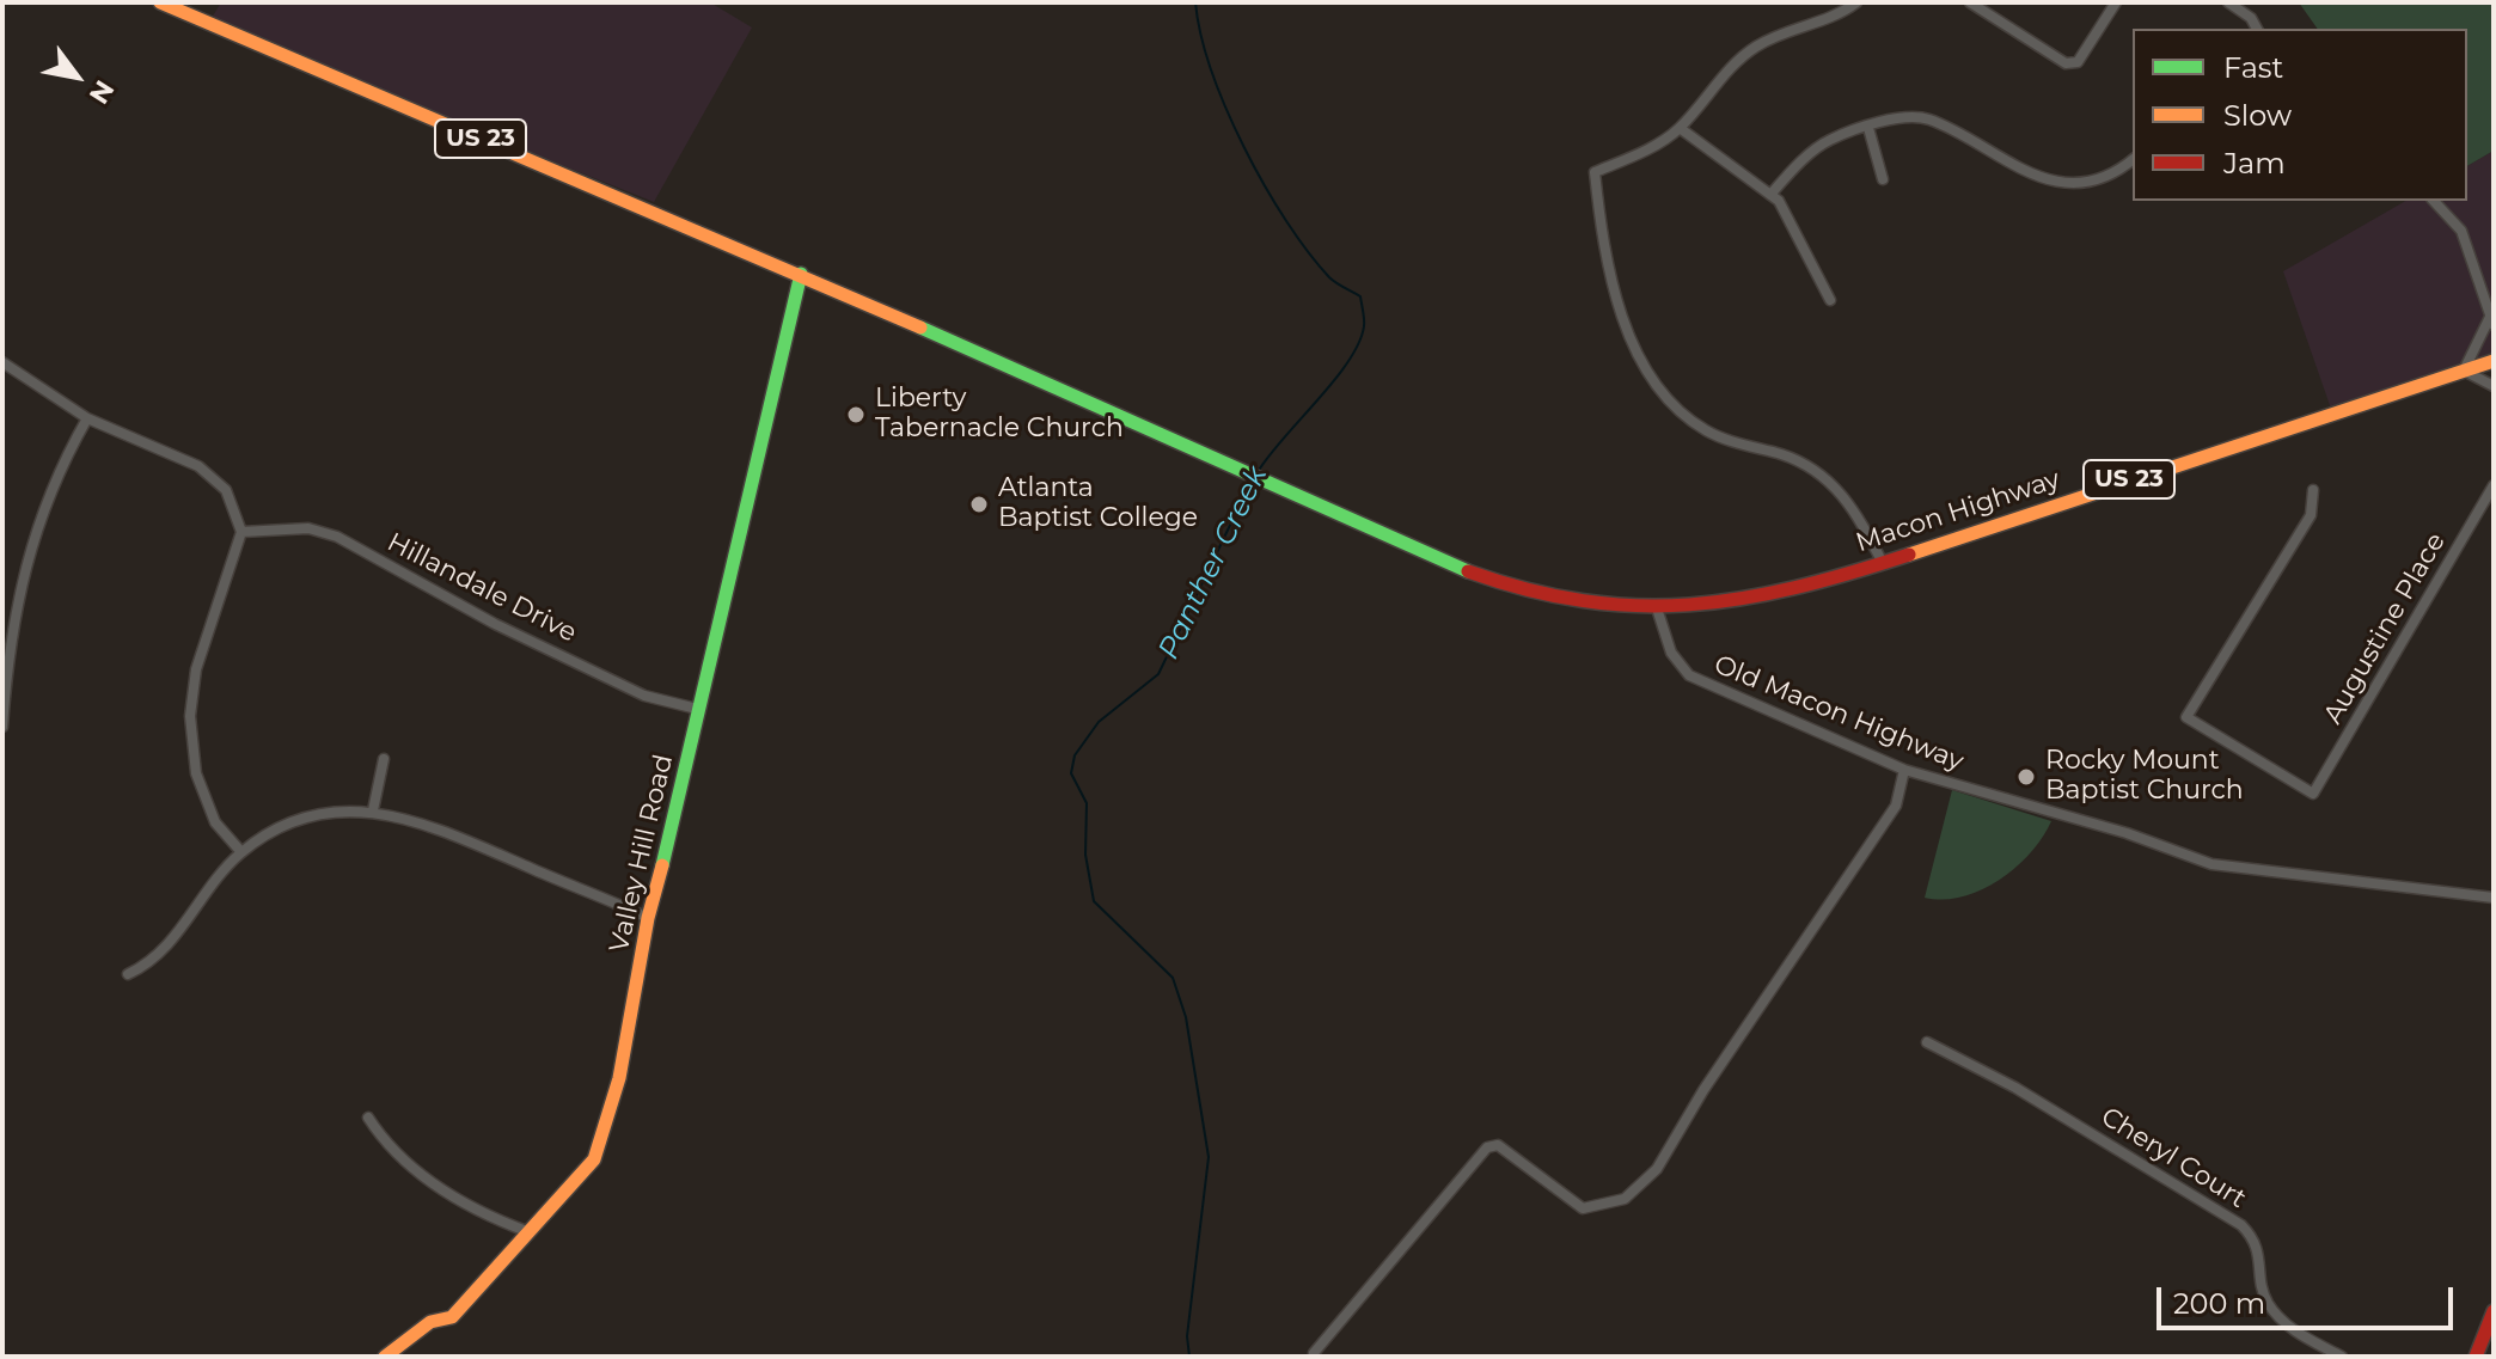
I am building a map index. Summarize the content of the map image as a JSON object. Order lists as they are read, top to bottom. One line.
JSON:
{"streets":{"main road":["US 23","Macon Highway","Valley Hill Road"],"street":["Hillandale Drive","Augustine Place","Old Macon Highway","Cheryl Court"]},"crossings":[["US 23","Macon Highway"],["US 23","Old Macon Highway"],["US 23","Valley Hill Road"],["Macon Highway","Old Macon Highway"],["Hillandale Drive","Valley Hill Road"]],"water":["Panther Creek"],"places":["Liberty Tabernacle Church","Atlanta Baptist College","Rocky Mount Baptist Church"],"legend":["Fast","Slow","Jam"],"scale_bar":"200 m","north":"bottom right"}
